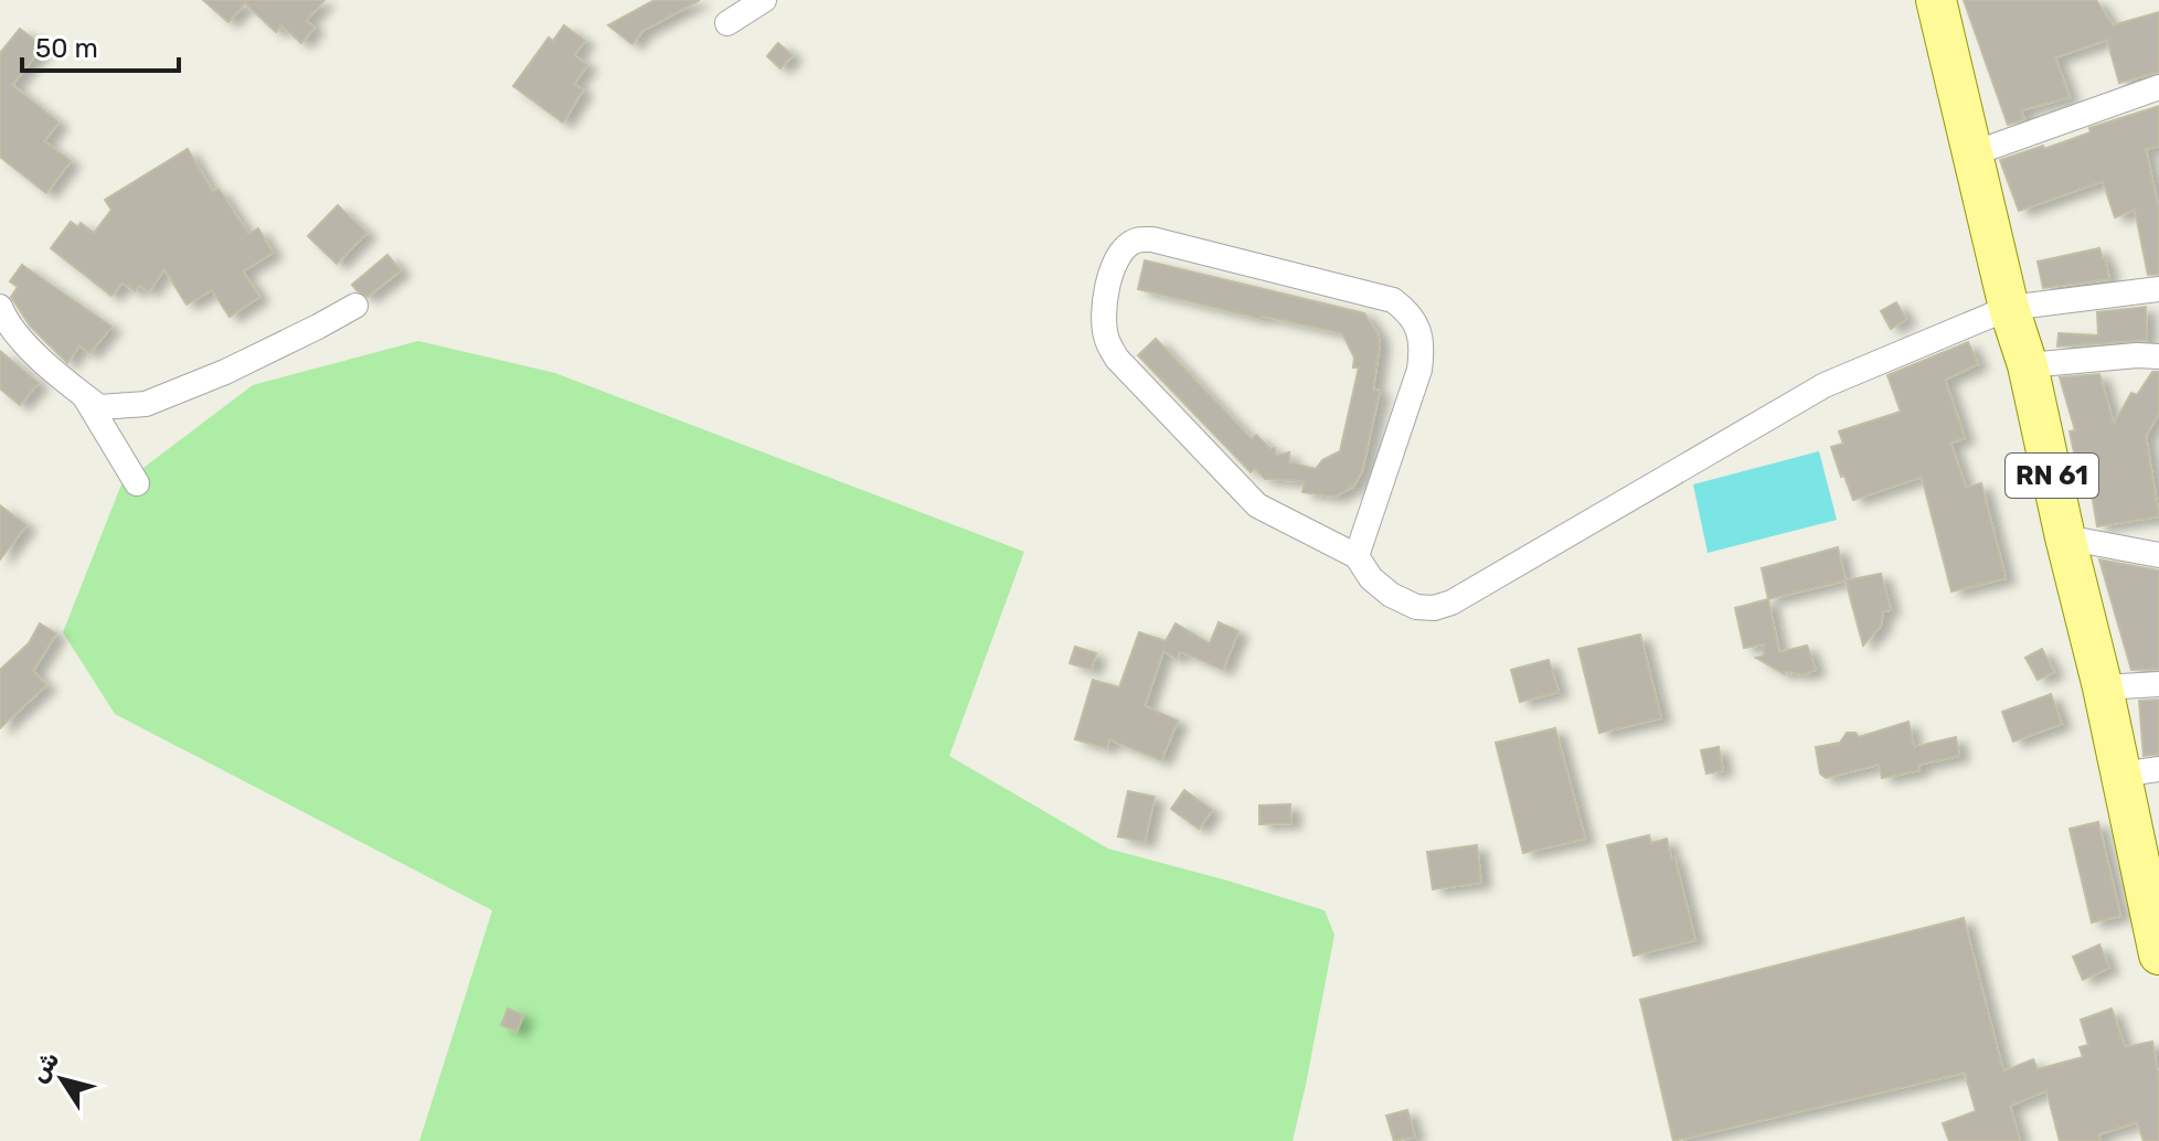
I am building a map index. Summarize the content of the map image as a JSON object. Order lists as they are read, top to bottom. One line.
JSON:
{"streets":{"main road":["RN 61"]},"scale_bar":"50 m","north":"top left"}
